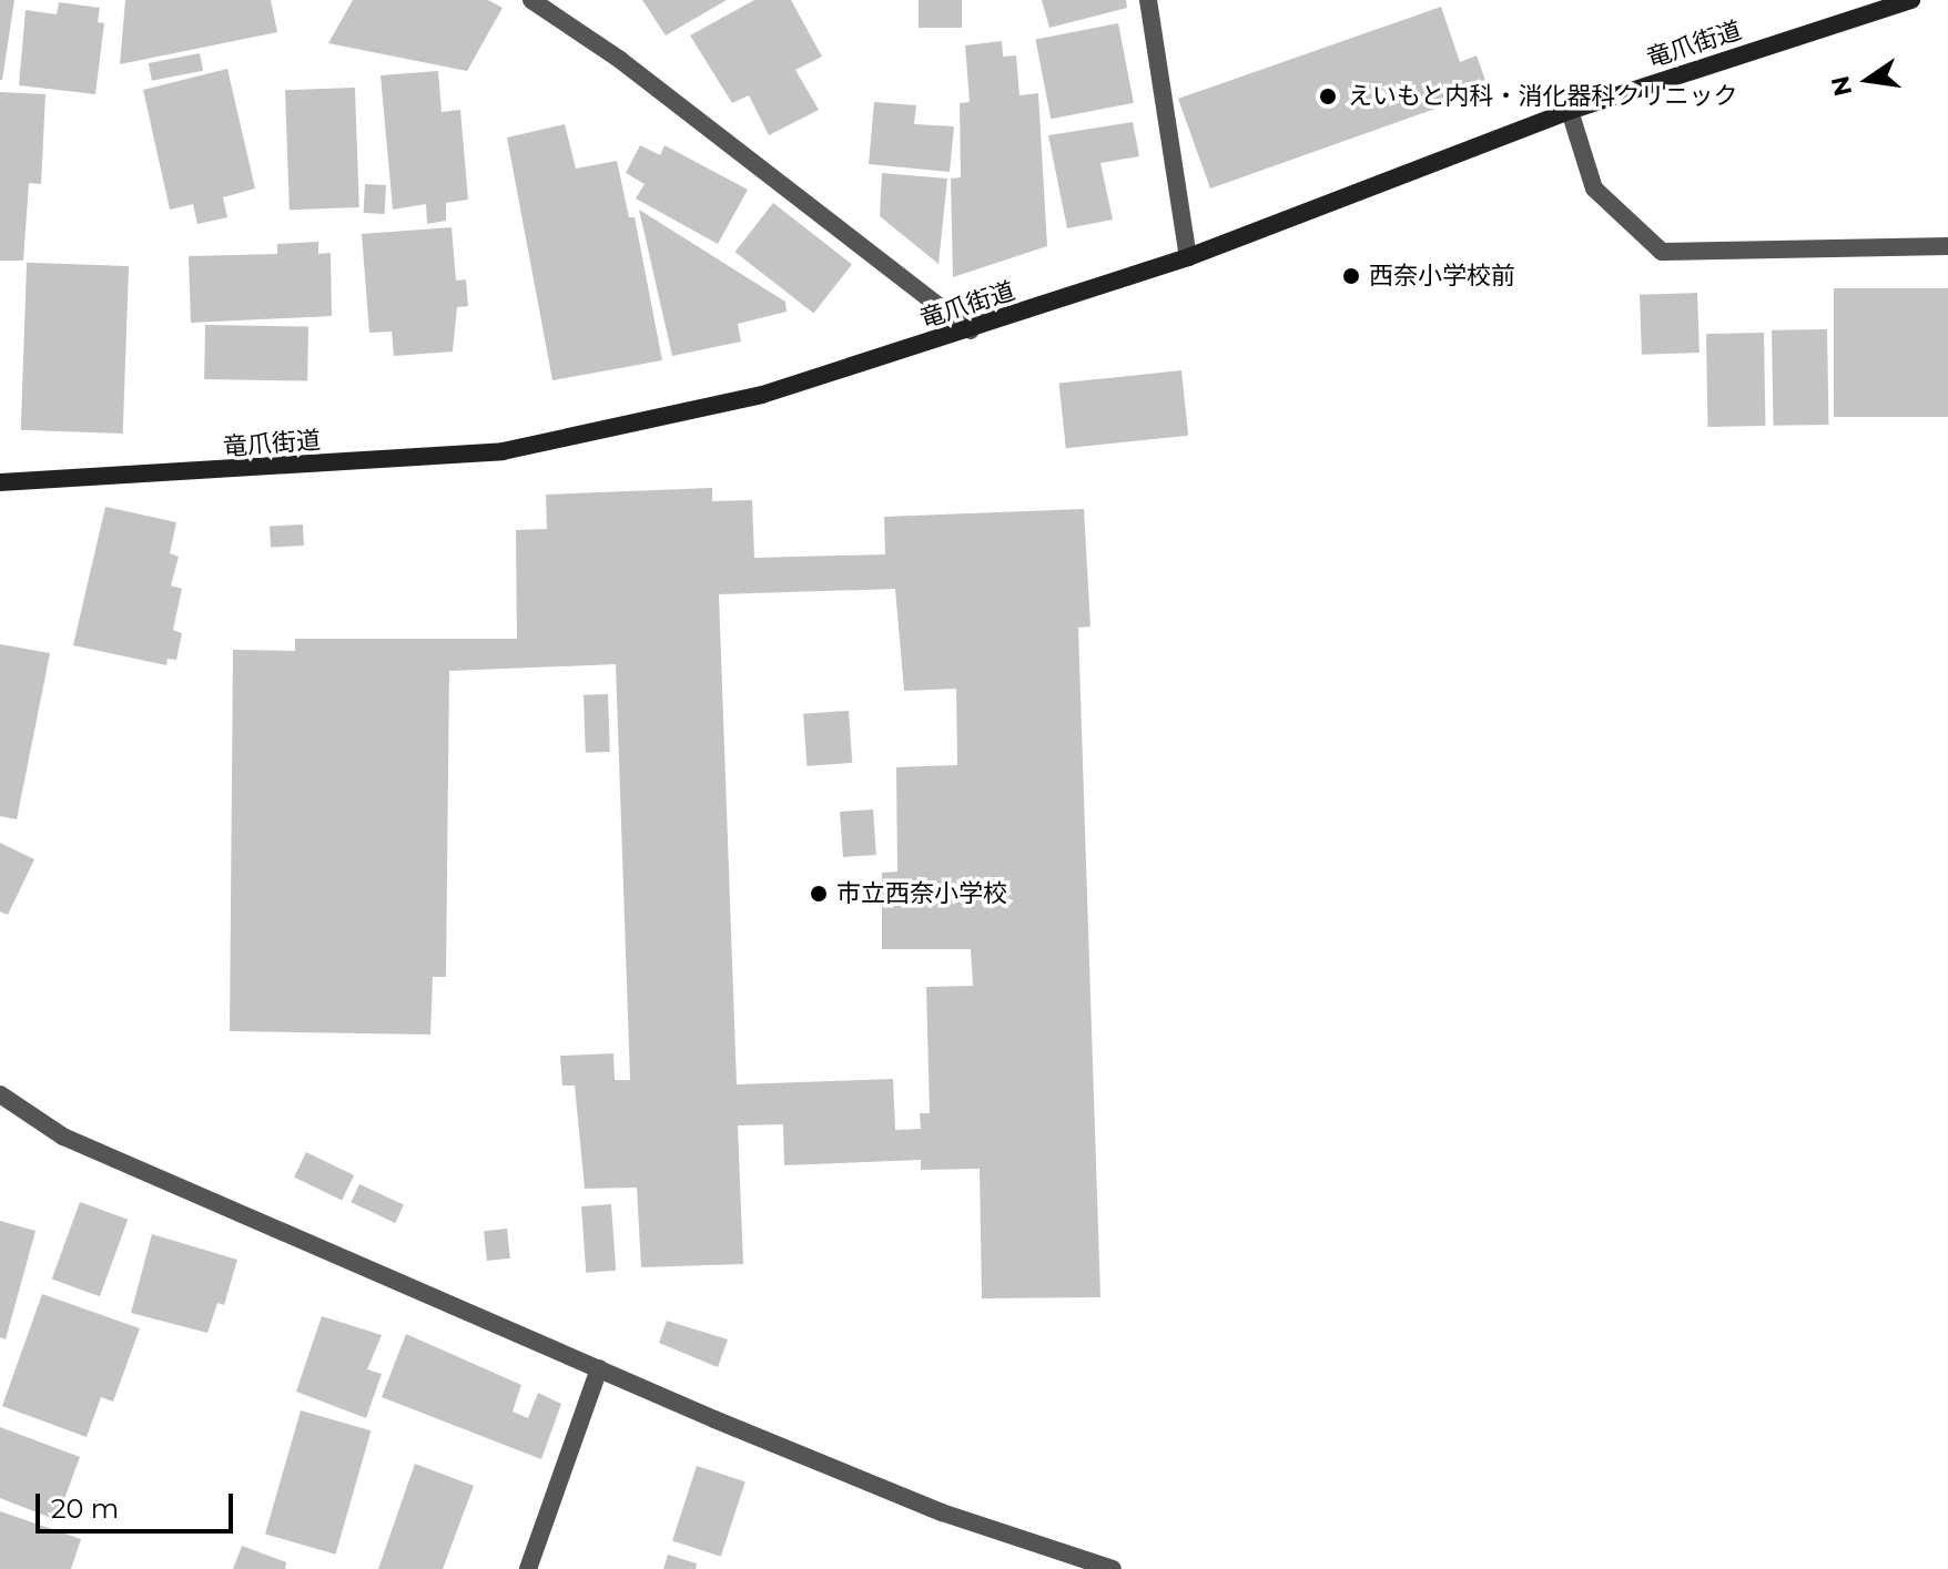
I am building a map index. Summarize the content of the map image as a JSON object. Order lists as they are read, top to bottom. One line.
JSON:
{"streets":{"main road":["竜爪街道"]},"places":["えいもと内科・消化器科クリニック","西奈小学校前","市立西奈小学校"],"scale_bar":"20 m","north":"left"}
